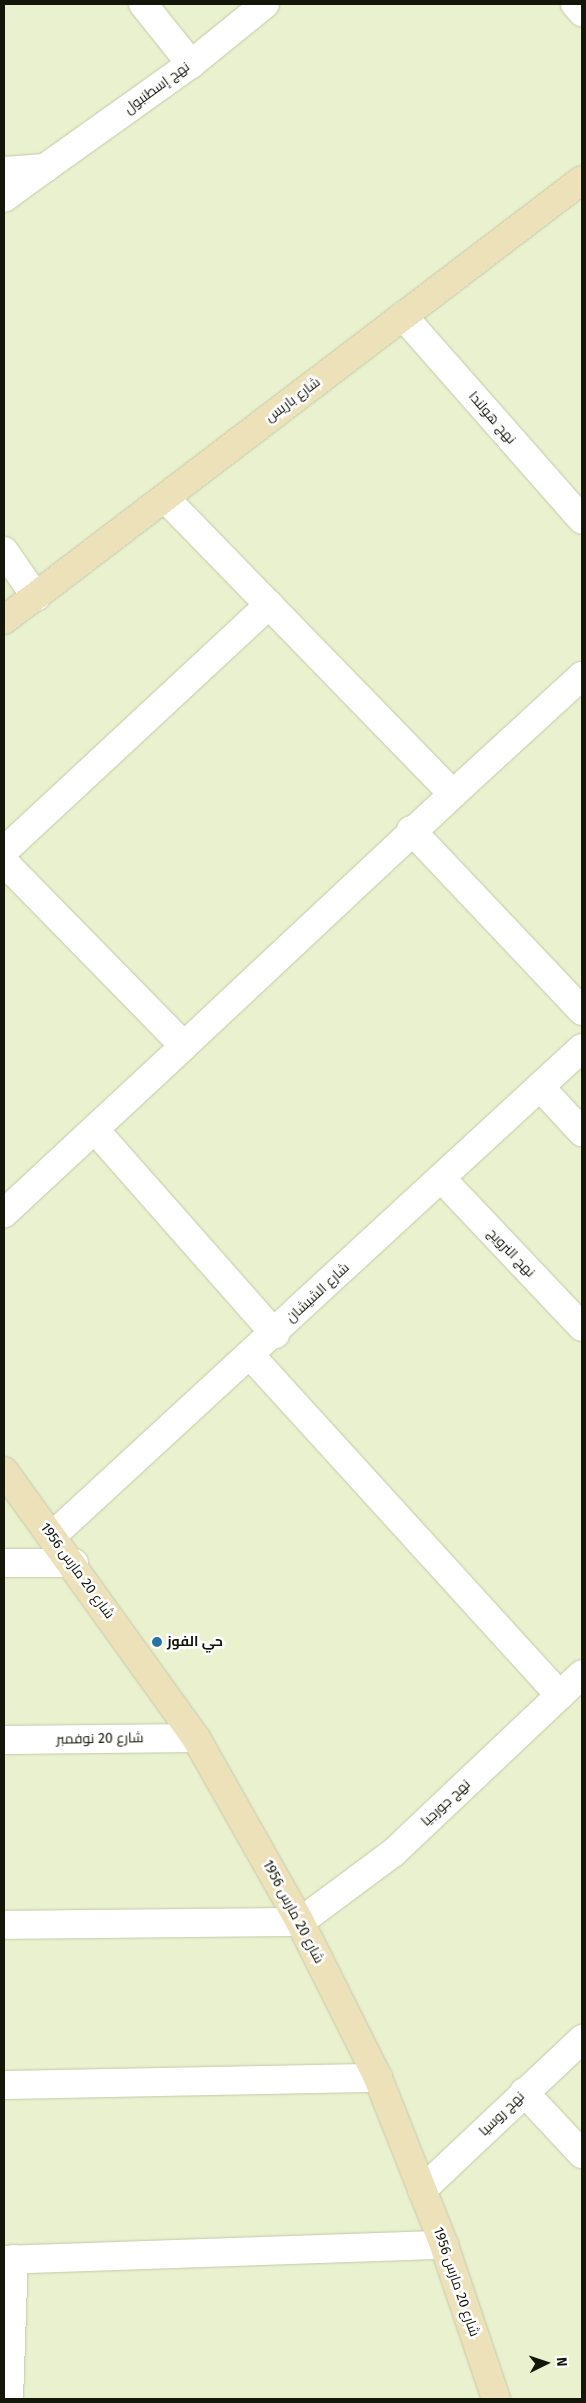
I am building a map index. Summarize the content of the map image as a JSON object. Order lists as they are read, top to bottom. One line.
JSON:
{"streets":{"street":["نهج إسطنبول","شارع باريس","نهج هولندا","نهج النرويج","شارع الشيشان","شارع 20 مارس 1956","شارع 20 نوفمبر","نهج جورجيا","نهج روسيا"]},"crossings":[["شارع باريس","نهج هولندا"],["نهج النرويج","شارع الشيشان"],["شارع الشيشان","شارع 20 مارس 1956"],["شارع 20 مارس 1956","شارع 20 نوفمبر"],["شارع 20 مارس 1956","نهج جورجيا"],["شارع 20 مارس 1956","نهج روسيا"]],"places":["حي الفوز"],"north":"right"}
